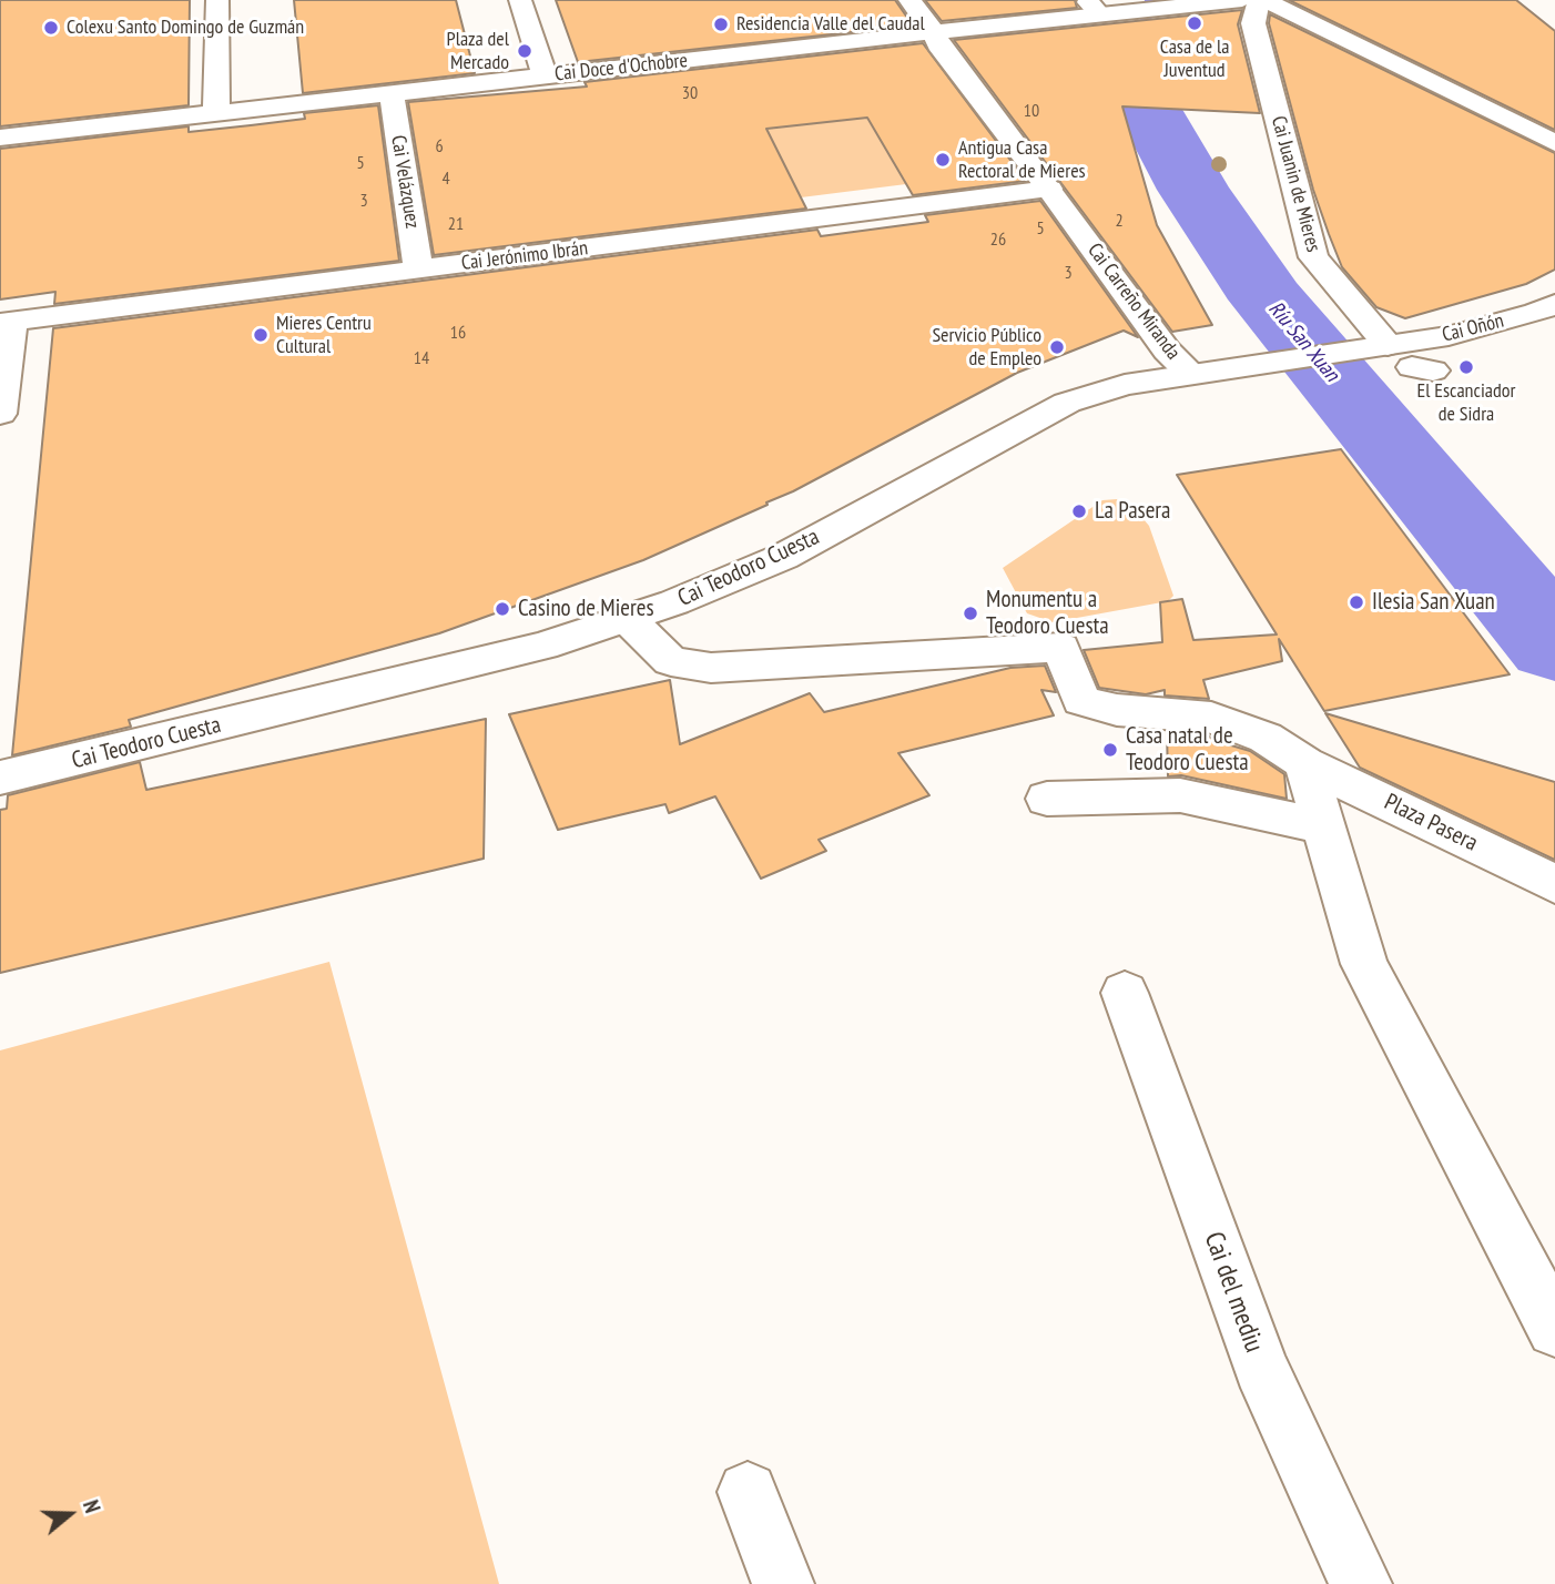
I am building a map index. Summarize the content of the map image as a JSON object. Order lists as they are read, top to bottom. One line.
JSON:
{"streets":{"street":["Cai Doce d'Ochobre","Cai Velázquez","Cai Juanin de Mieres","Cai Jerónimo Ibrán","Cai Carreño Miranda","Cai Oñón","Cai Teodoro Cuesta","Plaza Pasera","Cai del mediu"]},"crossings":[["Cai Doce d'Ochobre","Cai Velázquez"],["Cai Doce d'Ochobre","Cai Carreño Miranda"],["Cai Velázquez","Cai Jerónimo Ibrán"],["Cai Juanin de Mieres","Cai Oñón"],["Cai Juanin de Mieres","Cai Teodoro Cuesta"],["Cai Jerónimo Ibrán","Cai Carreño Miranda"],["Cai Carreño Miranda","Cai Teodoro Cuesta"],["Cai Oñón","Cai Teodoro Cuesta"],["Cai Teodoro Cuesta","Plaza Pasera"]],"water":["Ríu San Xuan"],"places":["Casa de la Juventud","Residencia Valle del Caudal","Colexu Santo Domingo de Guzmán","Plaza del Mercado","Antigua Casa Rectoral de Mieres","Mieres Centru Cultural","Servicio Público de Empleo","El Escanciador de Sidra","La Pasera","Ilesia San Xuan","Casino de Mieres","Monumentu a Teodoro Cuesta","Casa natal de Teodoro Cuesta"],"house_numbers":["30","10","6","5","4","3","2","21","5","26","3","16","14"],"north":"right"}
